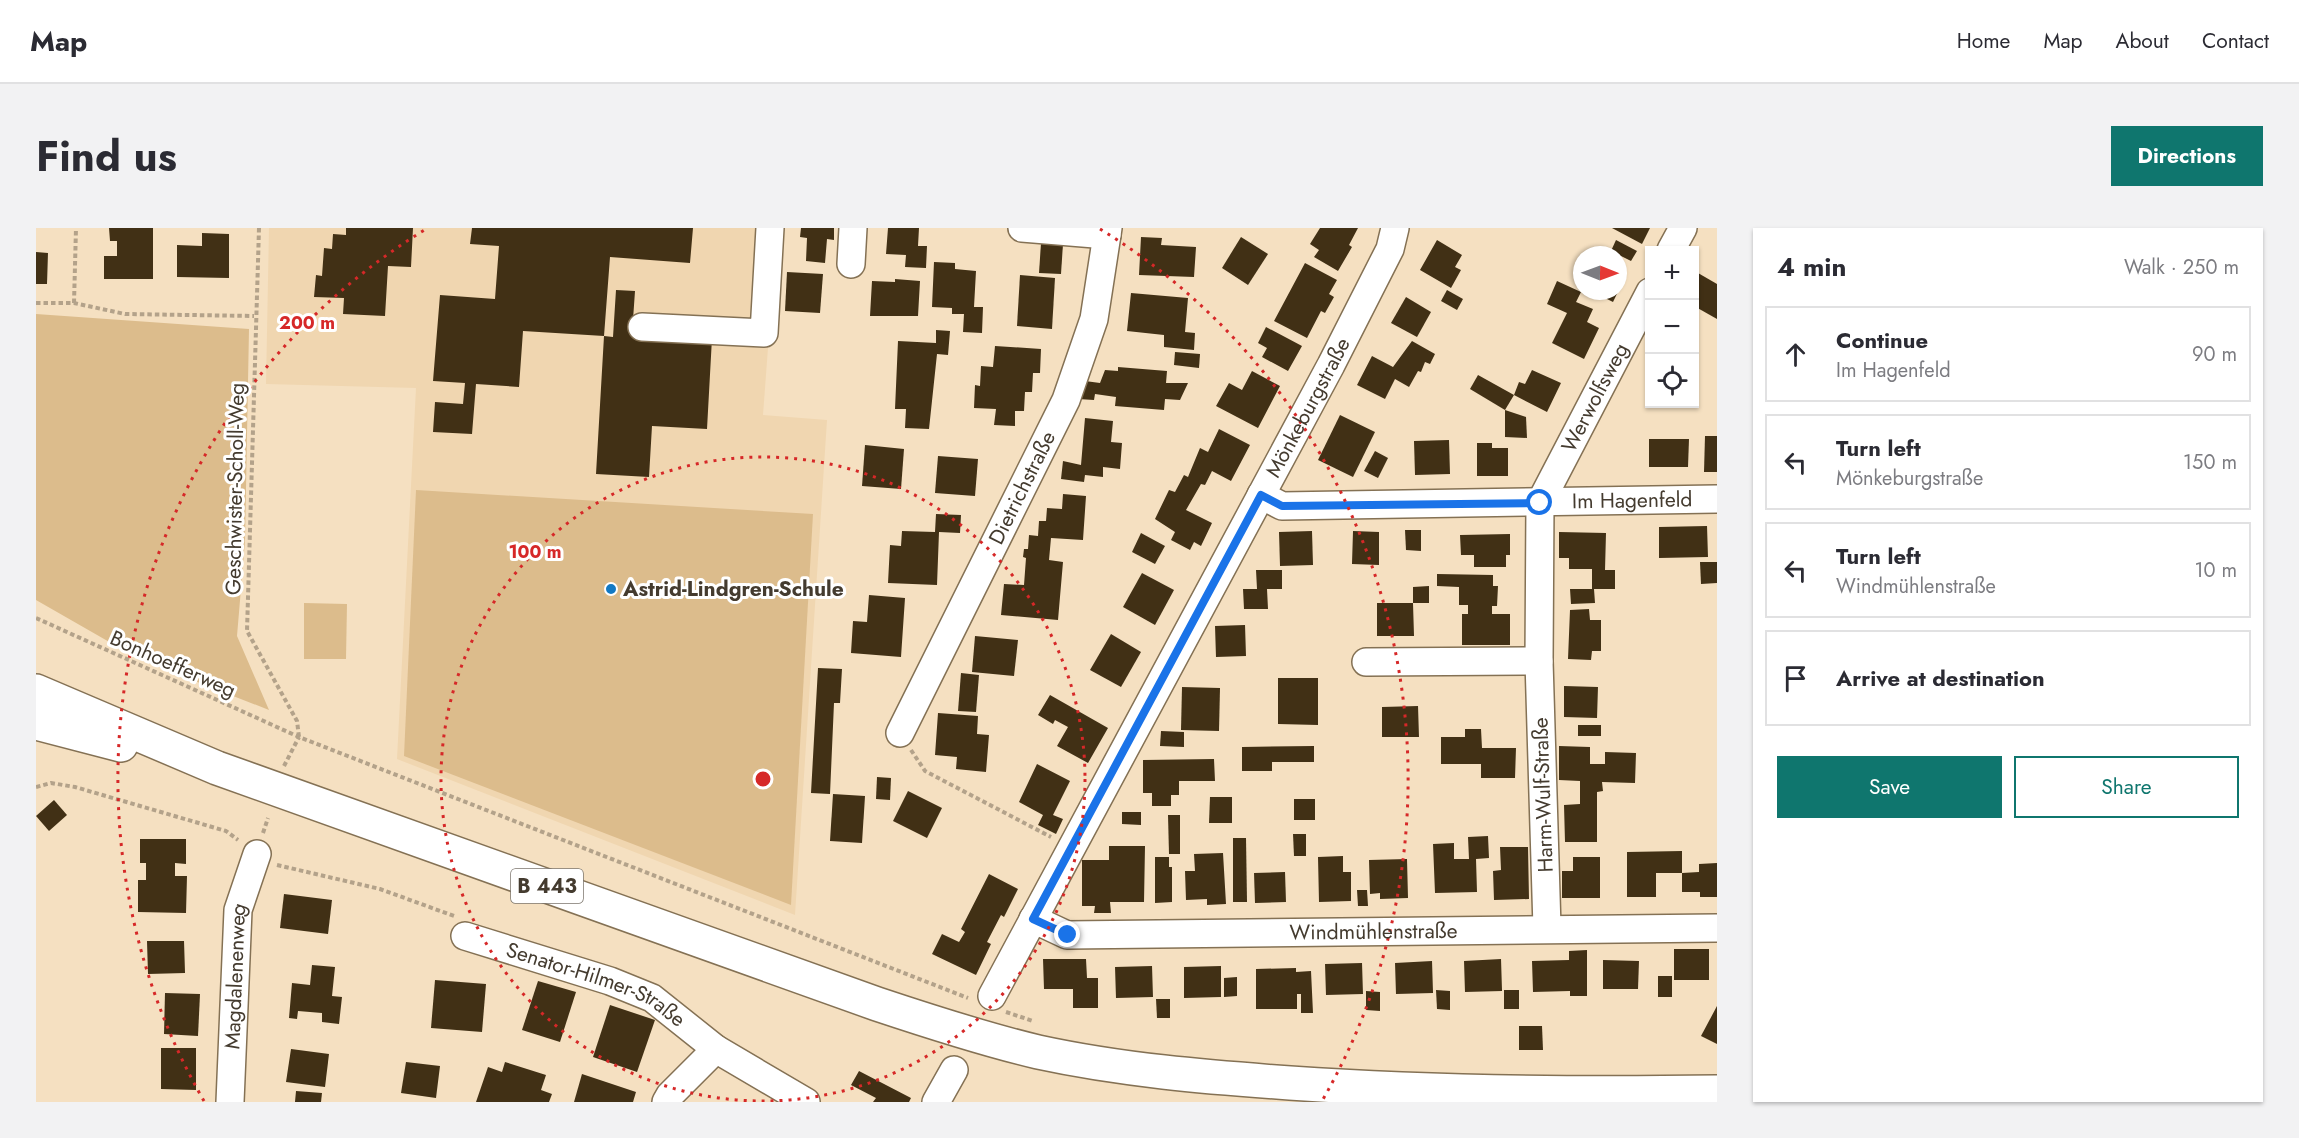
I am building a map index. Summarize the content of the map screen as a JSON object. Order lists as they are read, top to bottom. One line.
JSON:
{"streets":{"main road":["B 443"],"street":["Werwolfsweg","Mönkeburgstraße","Dietrichstraße","Im Hagenfeld","Harm-Wulf-Straße","Windmühlenstraße","Magdalenenweg","Senator-Hilmer-Straße"],"path":["Geschwister-Scholl-Weg","Bonhoefferweg"]},"crossings":[["Werwolfsweg","Im Hagenfeld"],["Werwolfsweg","Harm-Wulf-Straße"],["Mönkeburgstraße","Im Hagenfeld"],["Mönkeburgstraße","Bonhoefferweg"],["Mönkeburgstraße","Windmühlenstraße"],["Geschwister-Scholl-Weg","Bonhoefferweg"],["Im Hagenfeld","Harm-Wulf-Straße"],["Harm-Wulf-Straße","Windmühlenstraße"]],"places":["Astrid-Lindgren-Schule"],"north":"right","page":{"header":"Map","nav":["Home","Map","About","Contact"],"title":"Find us","buttons":["Directions",["Save","Share"]],"heading":["4 min","Walk · 250 m"],"map_buttons":["+","−"],"list":[["Continue","Im Hagenfeld","90 m"],["Turn left","Mönkeburgstraße","150 m"],["Turn left","Windmühlenstraße","10 m"],"Arrive at destination"]},"rings":["200 m","100 m"]}
